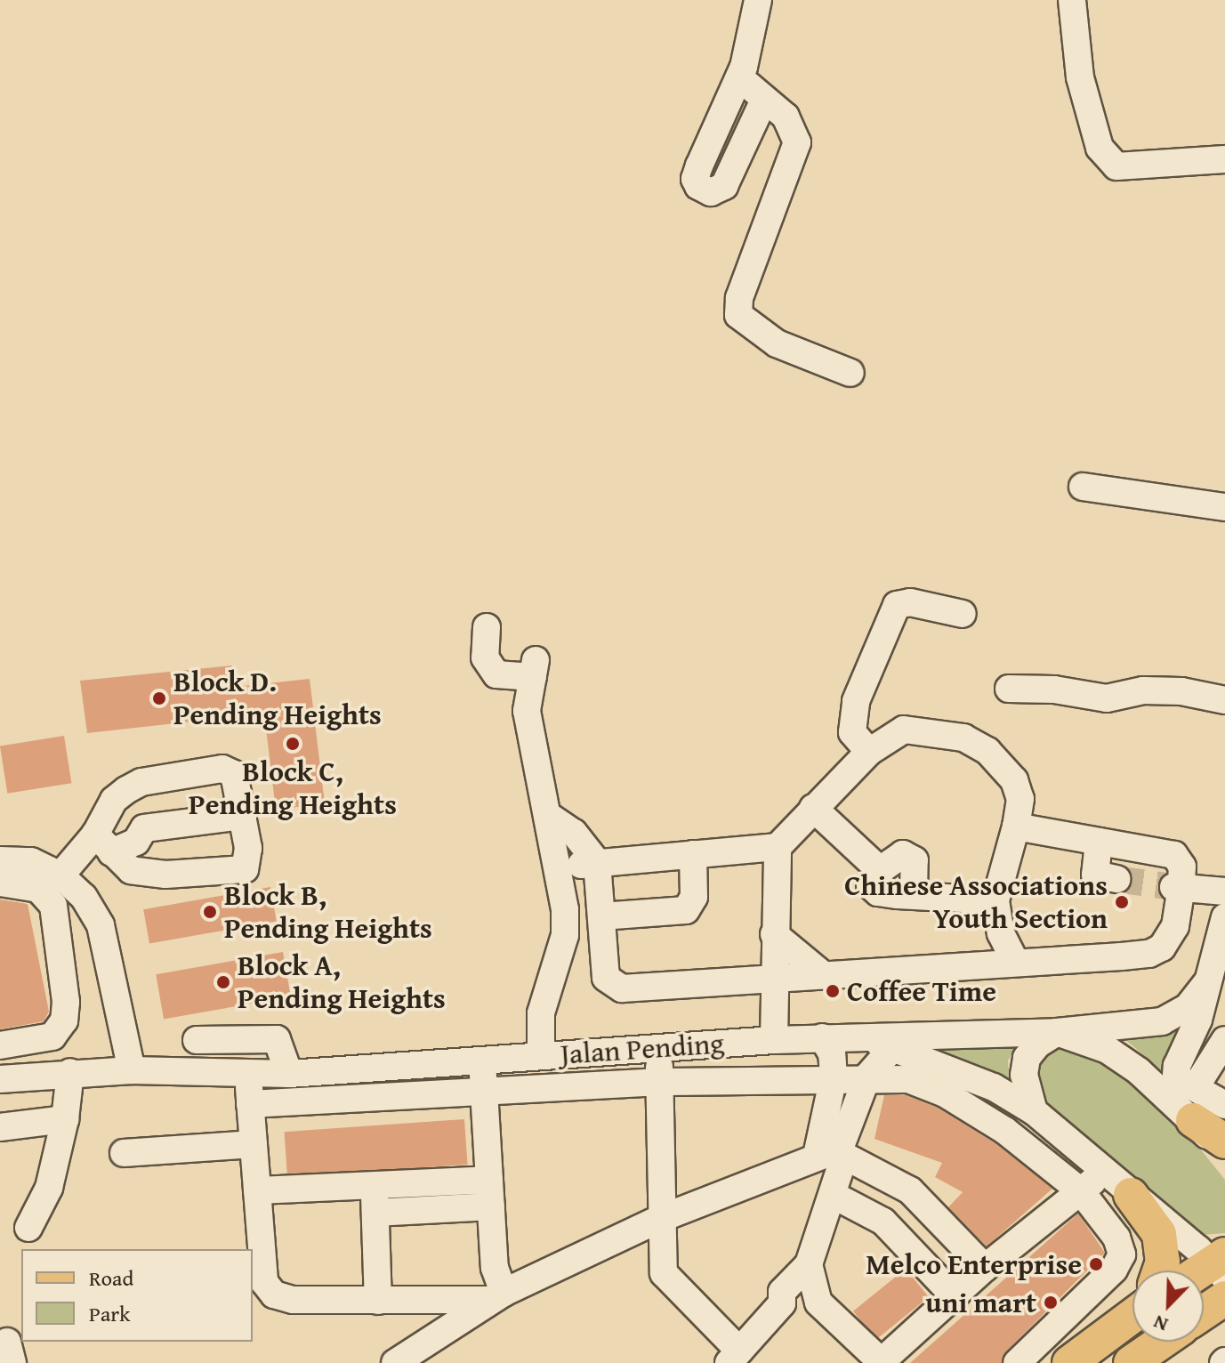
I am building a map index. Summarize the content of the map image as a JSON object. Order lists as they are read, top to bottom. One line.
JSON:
{"streets":{"street":["Jalan Pending"]},"places":["Block D. Pending Heights","Block C, Pending Heights","Chinese Associations Youth Section","Block B, Pending Heights","Block A, Pending Heights","Coffee Time","Melco Enterprise","uni mart"],"legend":["Road","Park"],"north":"bottom left"}
